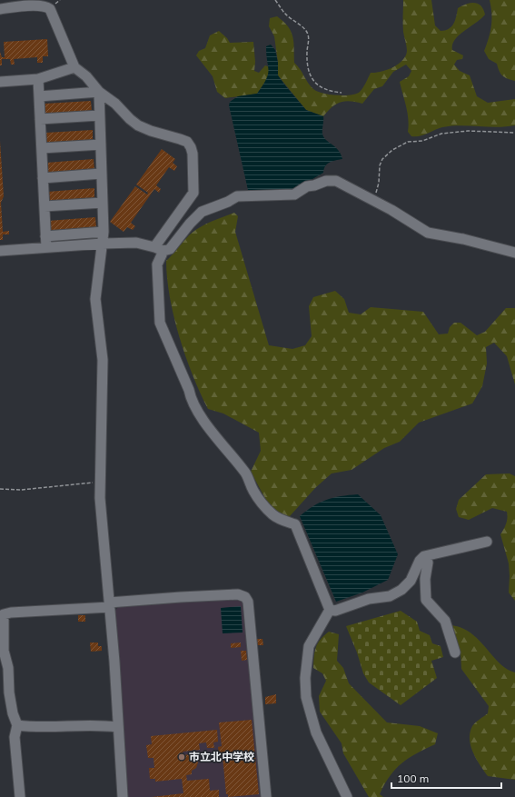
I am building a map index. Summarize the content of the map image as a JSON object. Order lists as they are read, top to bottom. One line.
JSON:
{"places":["市立北中学校"],"scale_bar":"100 m"}
